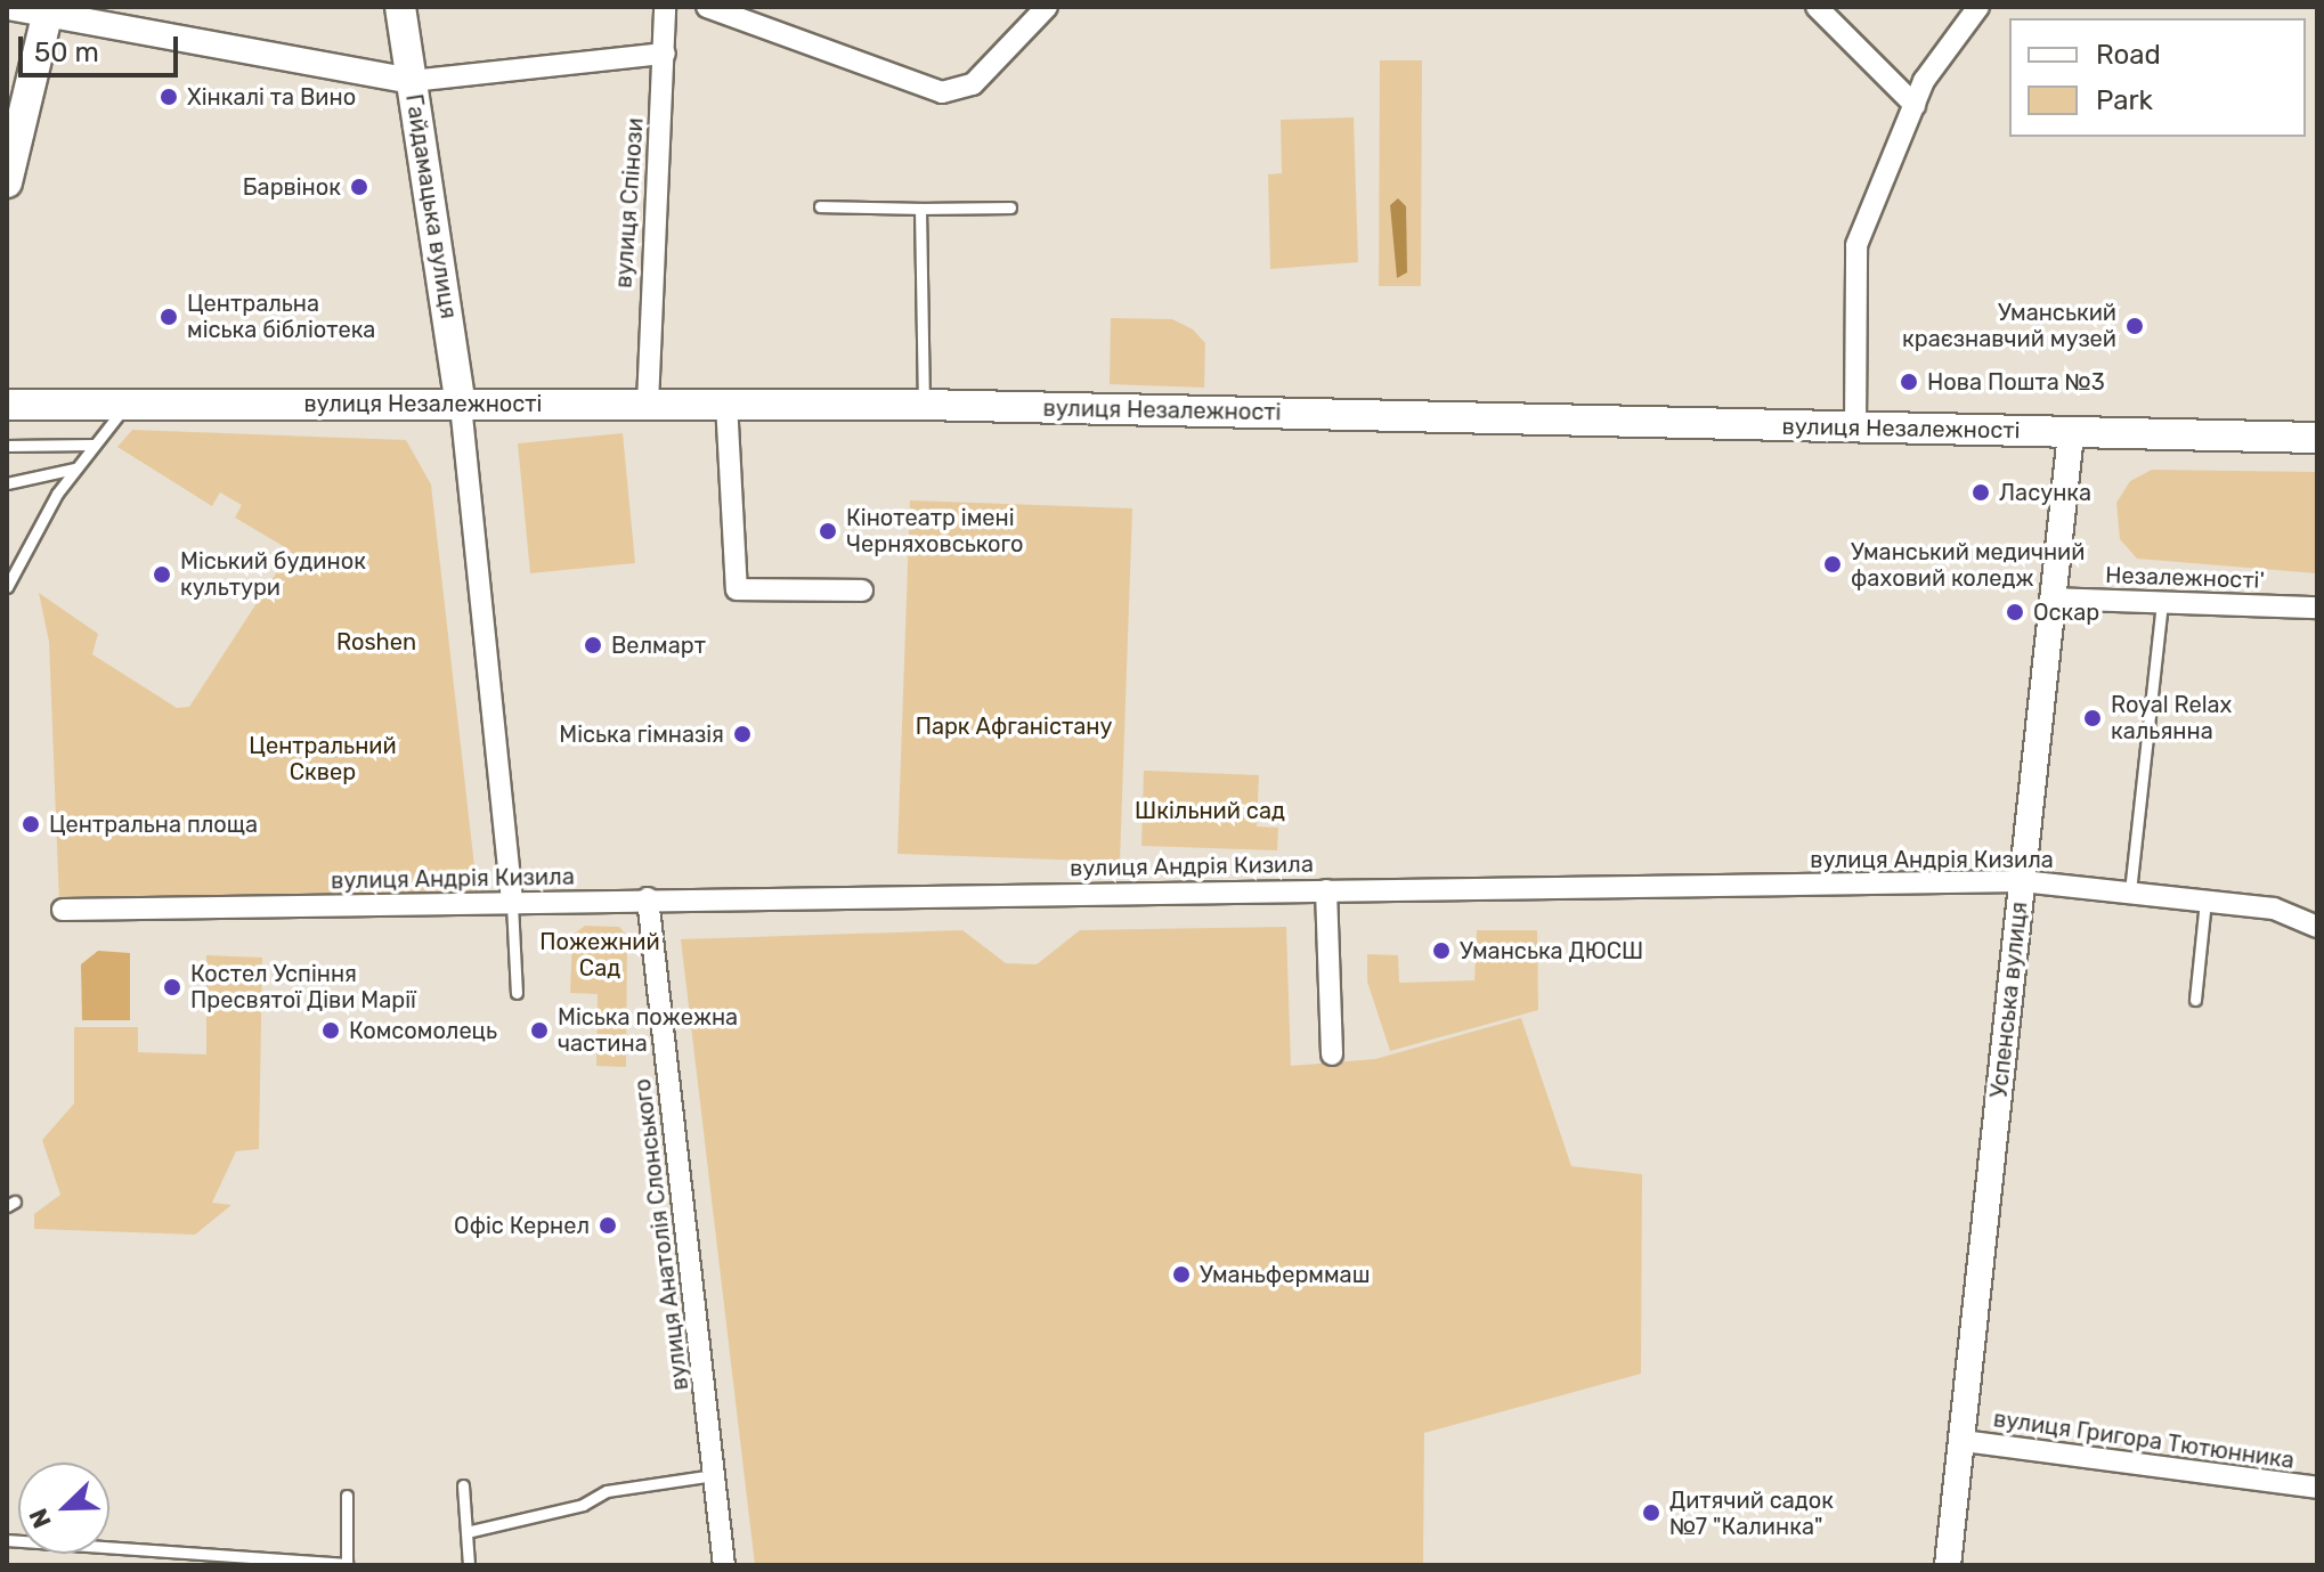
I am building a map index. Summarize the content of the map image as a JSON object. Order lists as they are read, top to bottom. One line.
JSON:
{"streets":{"main road":["Гайдамацька вулиця","вулиця Незалежності"],"street":["вулиця Спінози","Незалежності'","вулиця Андрія Кизила","Успенська вулиця","вулиця Анатолія Слонського","вулиця Григора Тютюнника"]},"crossings":[["вулиця Спінози","вулиця Незалежності"],["Гайдамацька вулиця","вулиця Незалежності"],["вулиця Незалежності","Успенська вулиця"],["Незалежності'","Успенська вулиця"],["вулиця Андрія Кизила","Успенська вулиця"],["вулиця Андрія Кизила","вулиця Анатолія Слонського"],["Успенська вулиця","вулиця Григора Тютюнника"]],"parks":["Roshen","Парк Афганістану","Центральний Сквер","Шкільний сад","Пожежний Сад"],"places":["Хінкалі та Вино","Барвінок","Центральна міська бібліотека","Уманський краєзнавчий музей","Нова Пошта №3","Ласунка","Кінотеатр імені Черняховського","Уманський медичний фаховий коледж","Міський будинок культури","Оскар","Велмарт","Royal Relax кальянна","Міська гімназія","Центральна площа","Уманська ДЮСШ","Костел Успіння Пресвятої Діви Марії","Комсомолець","Міська пожежна частина","Офіс Кернел","Уманьферммаш","Дитячий садок №7 \"Калинка\""],"legend":["Road","Park"],"scale_bar":"50 m","north":"bottom left"}
